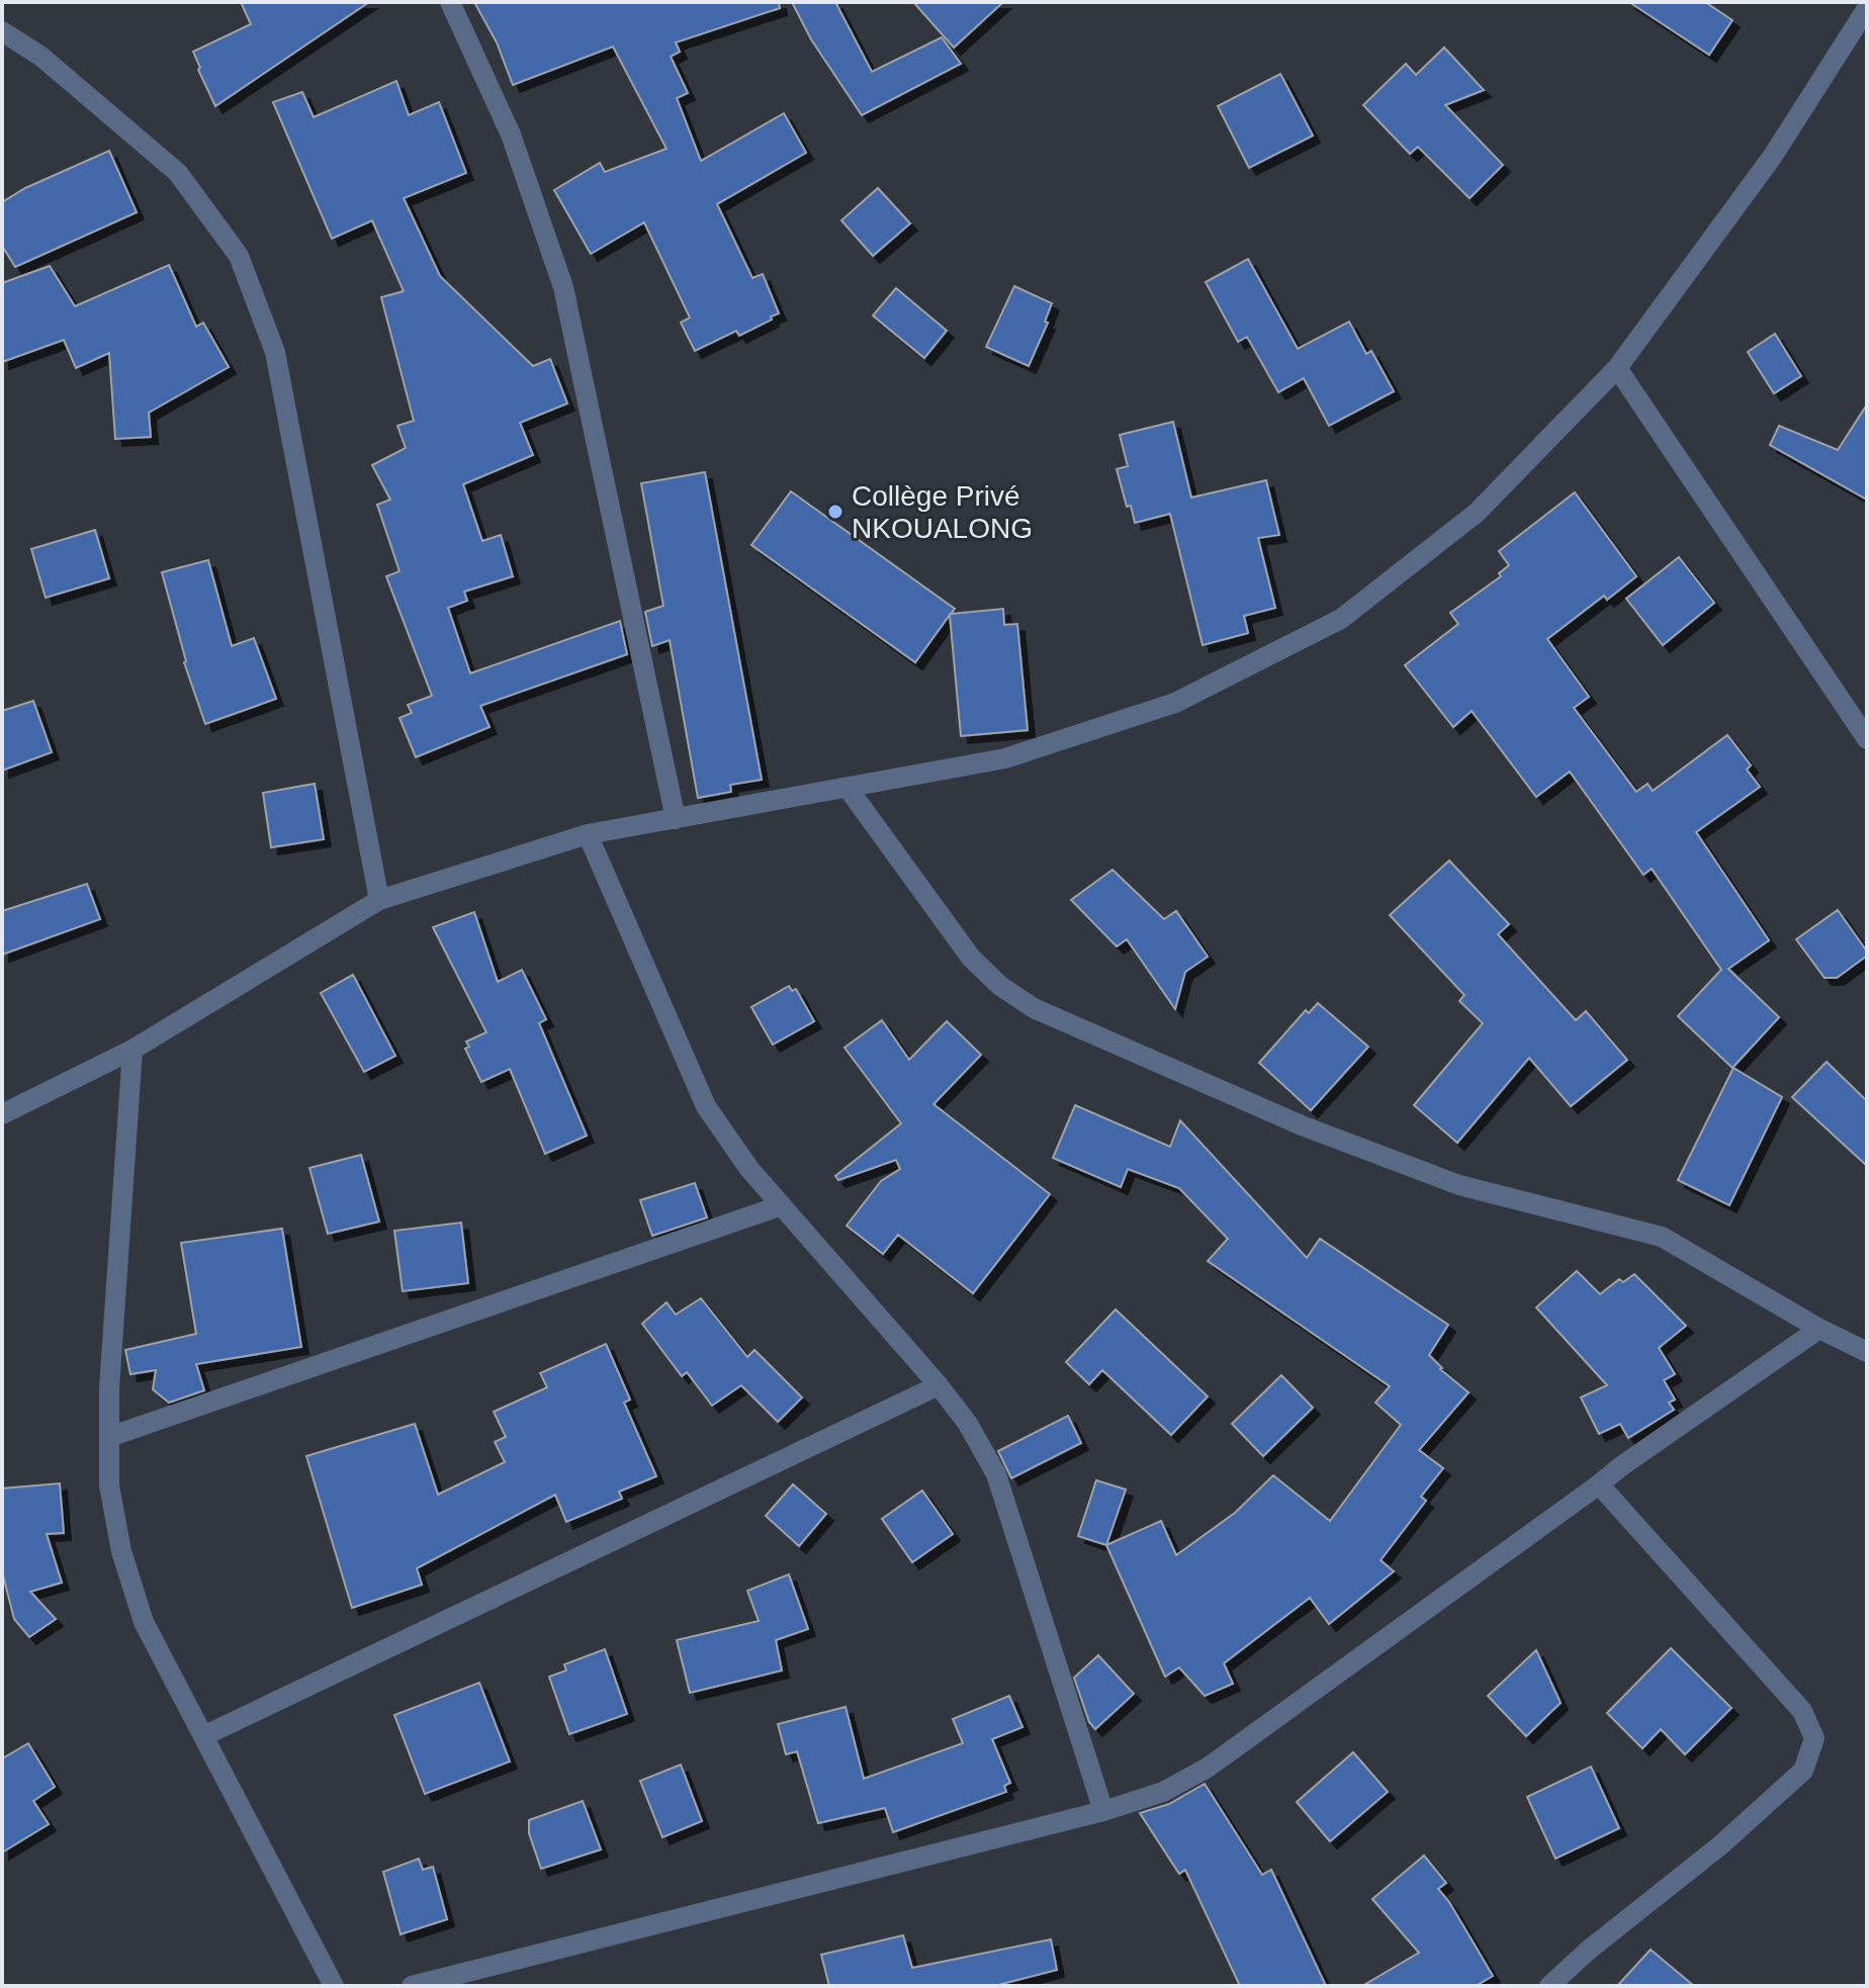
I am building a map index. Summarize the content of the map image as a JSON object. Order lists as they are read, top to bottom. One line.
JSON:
{"places":["Collège Privé NKOUALONG"]}
